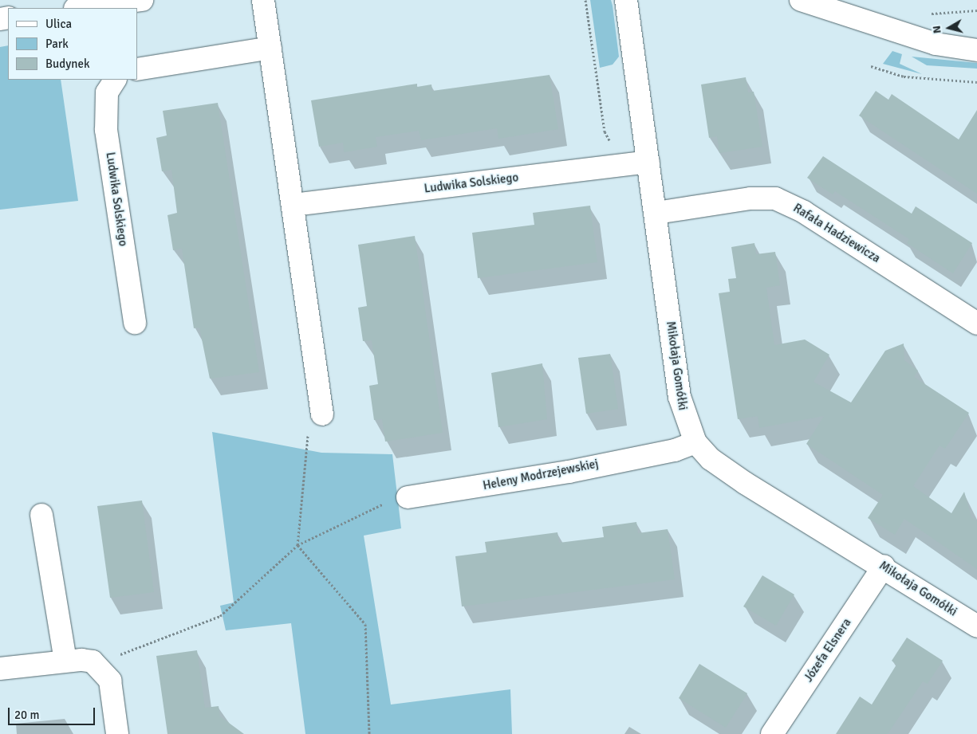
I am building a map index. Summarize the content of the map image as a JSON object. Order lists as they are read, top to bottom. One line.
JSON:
{"streets":{"street":["Ludwika Solskiego","Rafała Hadziewicza","Mikołaja Gomółki","Heleny Modrzejewskiej","Józefa Elsnera"]},"crossings":[["Ludwika Solskiego","Mikołaja Gomółki"],["Rafała Hadziewicza","Mikołaja Gomółki"],["Mikołaja Gomółki","Heleny Modrzejewskiej"],["Mikołaja Gomółki","Józefa Elsnera"]],"legend":["Ulica","Park","Budynek"],"scale_bar":"20 m","north":"left"}
